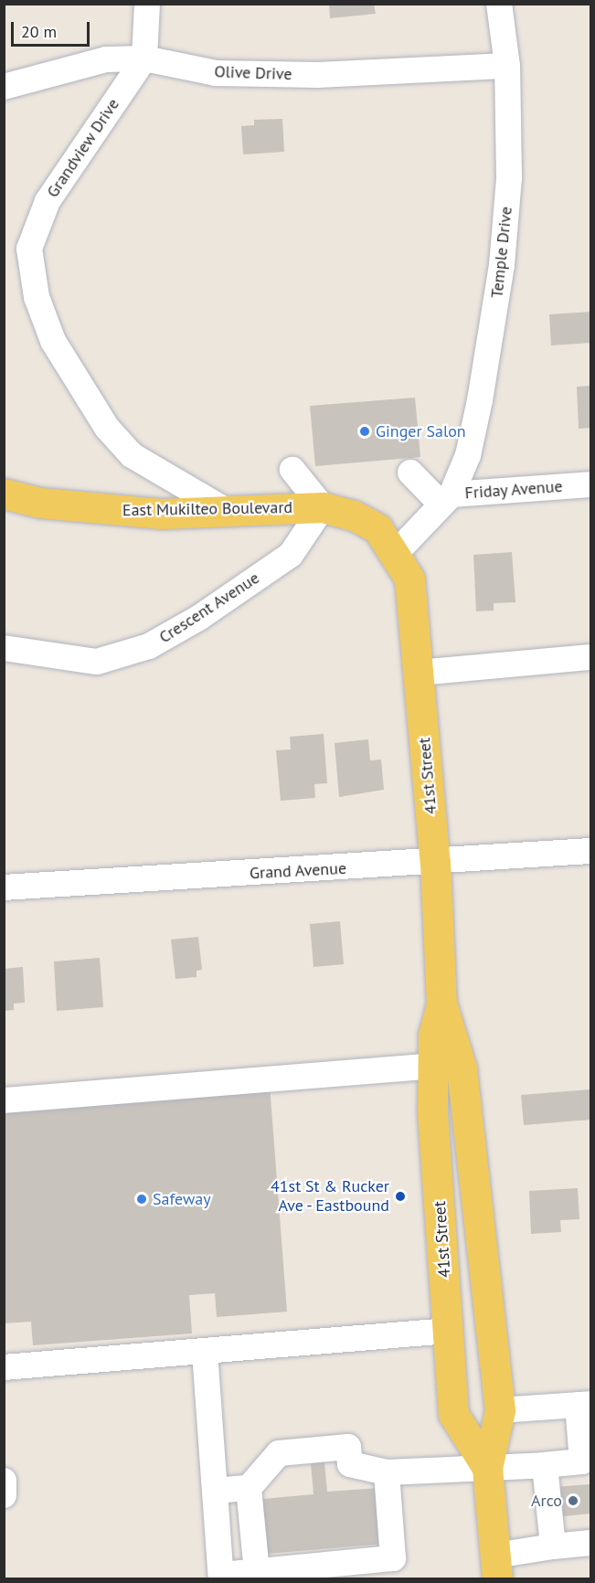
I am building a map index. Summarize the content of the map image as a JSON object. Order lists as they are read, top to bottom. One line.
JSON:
{"streets":{"main road":["East Mukilteo Boulevard","41st Street"],"street":["Olive Drive","Grandview Drive","Temple Drive","Friday Avenue","Crescent Avenue","Grand Avenue"]},"crossings":[["Olive Drive","Grandview Drive"],["Olive Drive","Temple Drive"],["Grandview Drive","East Mukilteo Boulevard"],["Temple Drive","Friday Avenue"],["Friday Avenue","East Mukilteo Boulevard"],["Friday Avenue","41st Street"],["East Mukilteo Boulevard","Crescent Avenue"],["East Mukilteo Boulevard","41st Street"],["41st Street","Grand Avenue"]],"places":["Ginger Salon","41st St & Rucker Ave - Eastbound","Safeway","Arco"],"scale_bar":"20 m"}
